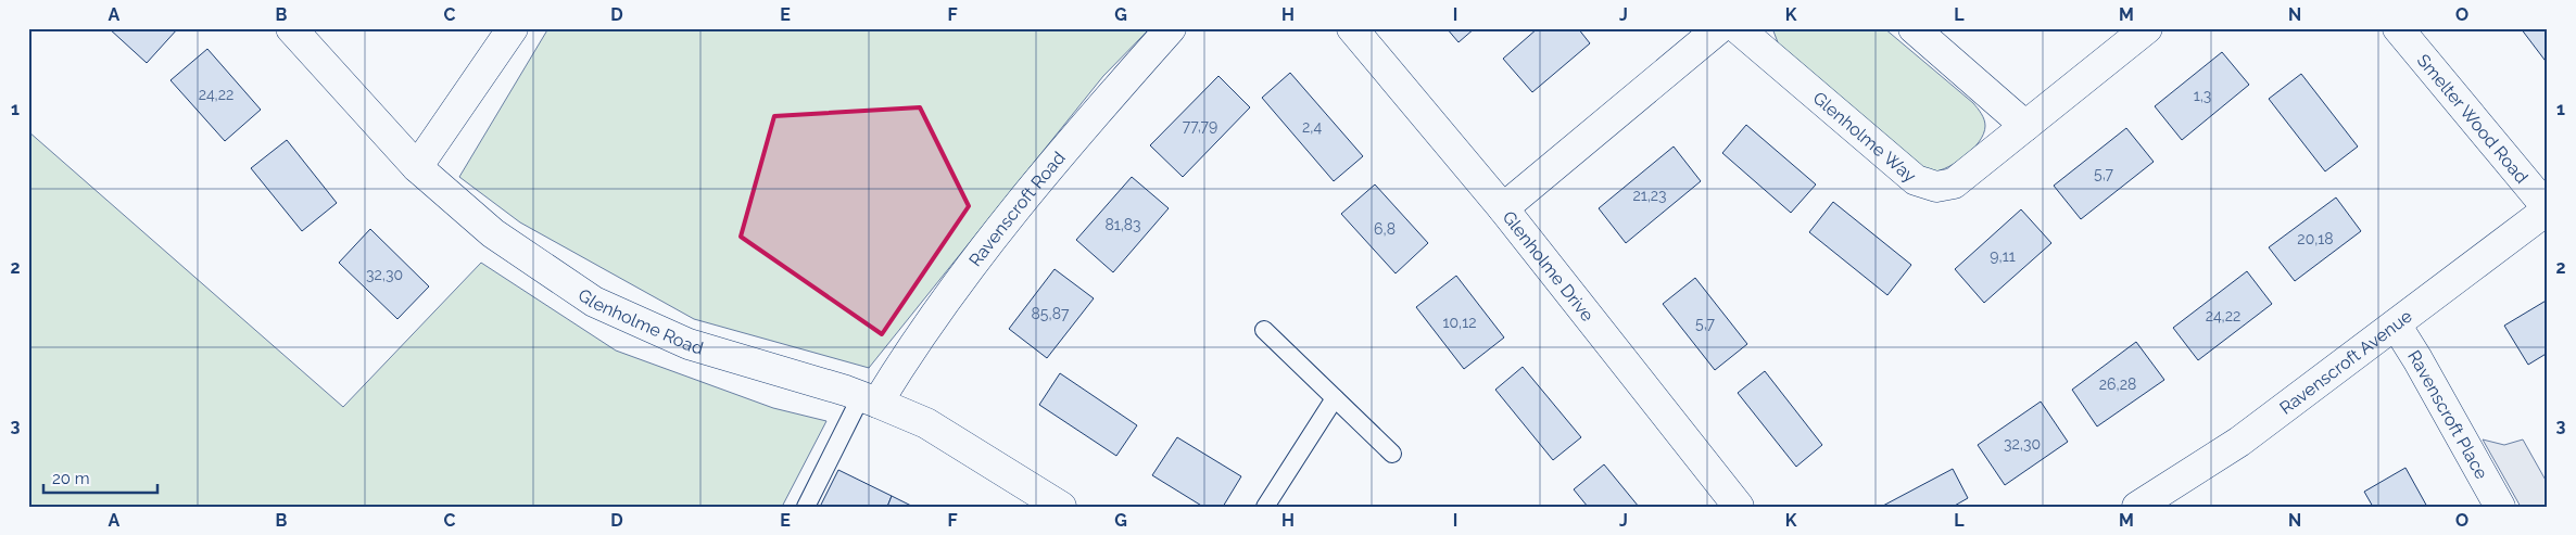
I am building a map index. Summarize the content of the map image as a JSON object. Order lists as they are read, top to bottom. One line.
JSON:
{"streets":{"street":["Smelter Wood Road","Glenholme Way","Ravenscroft Road","Glenholme Drive","Glenholme Road","Ravenscroft Avenue","Ravenscroft Place"]},"crossings":[["Smelter Wood Road","Ravenscroft Avenue"],["Ravenscroft Road","Glenholme Road"],["Ravenscroft Avenue","Ravenscroft Place"]],"house_numbers":["24,22","1,3","77,79","2,4","5,7","21,23","81,83","6,8","20,18","9,11","32,30","85,87","24,22","10,12","5,7","26,28","32,30"],"scale_bar":"20 m","grid":{"columns":["A","B","C","D","E","F","G","H","I","J","K","L","M","N","O"],"rows":["1","2","3"]}}
